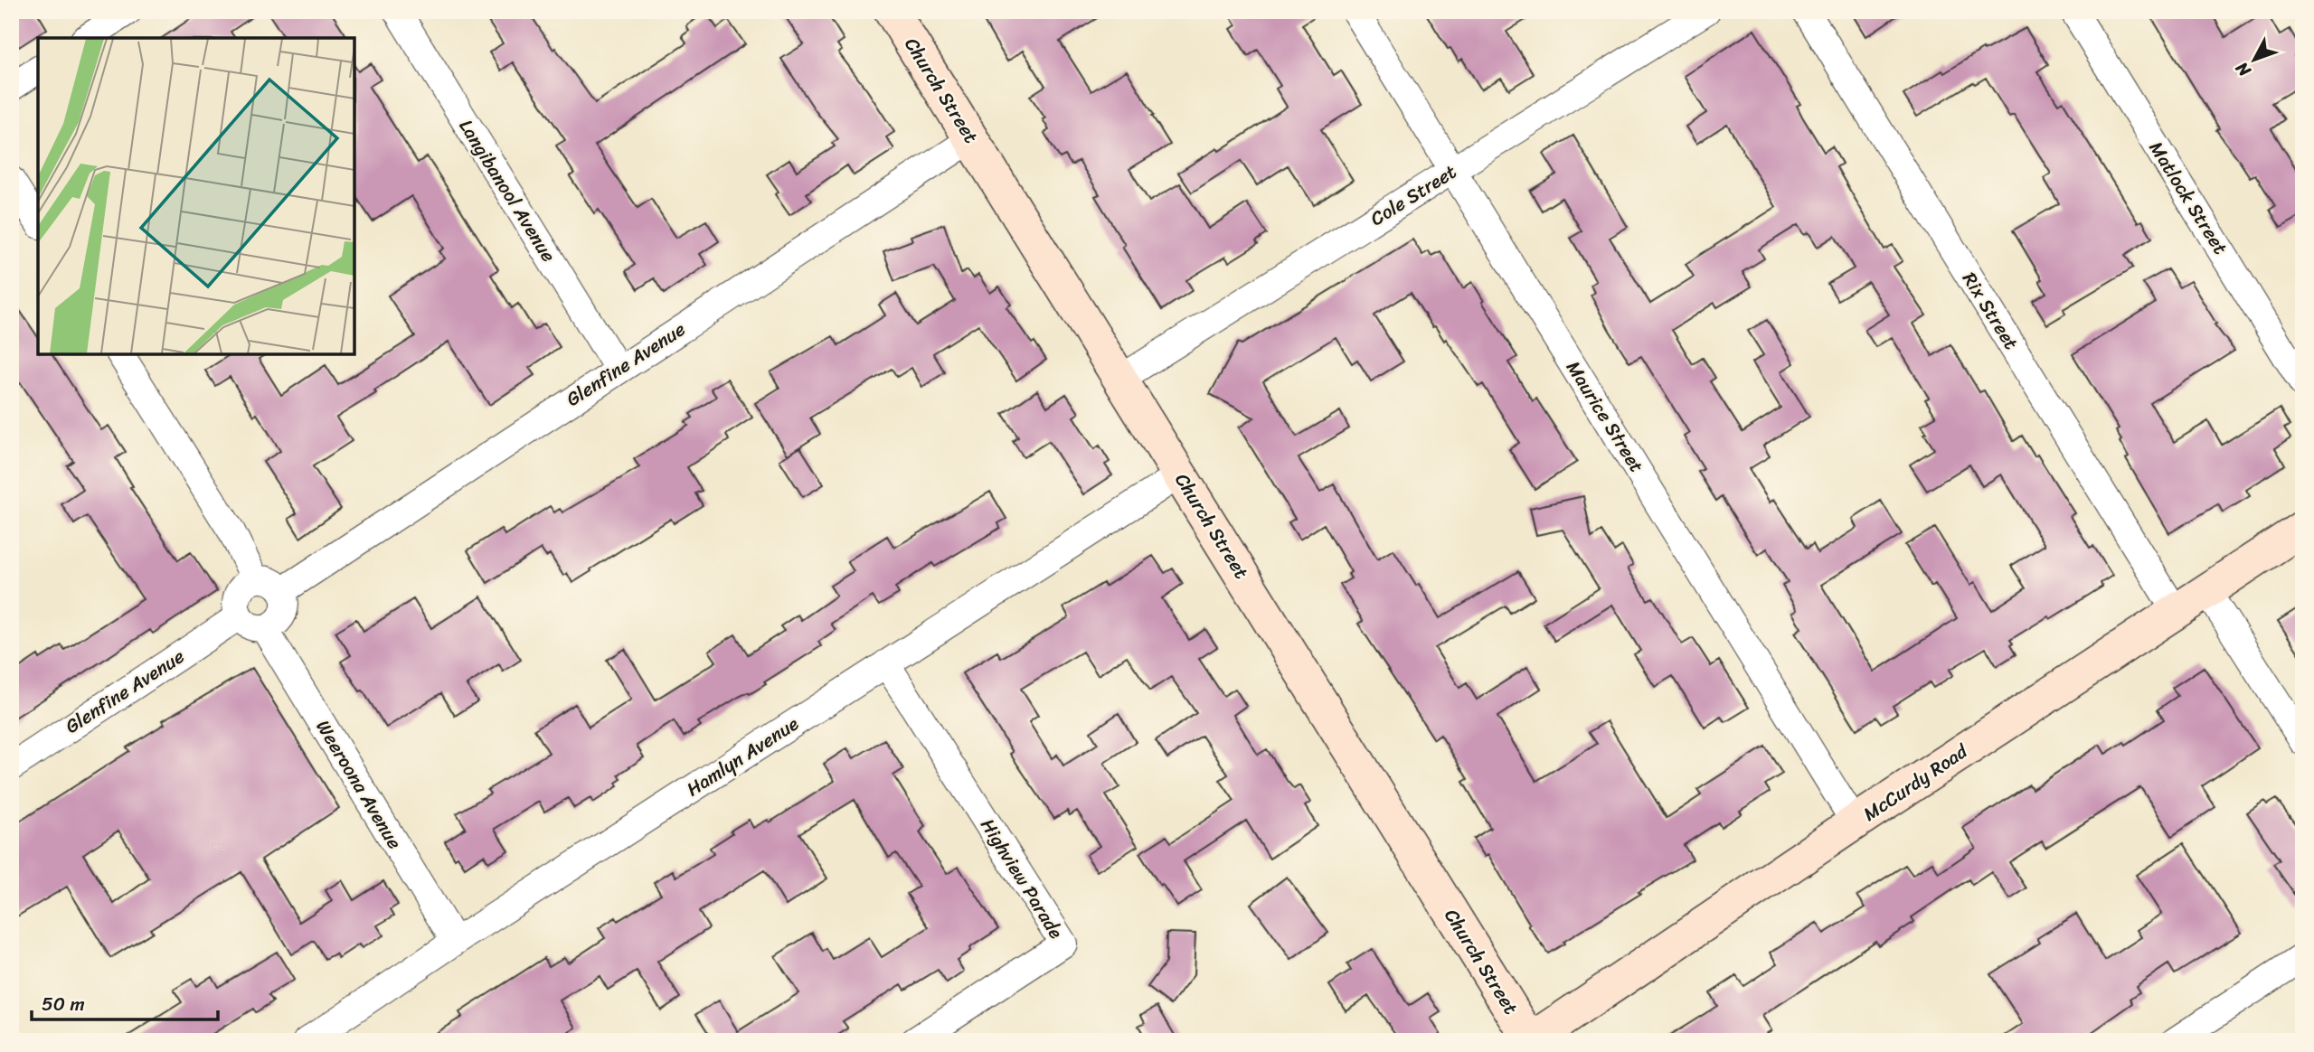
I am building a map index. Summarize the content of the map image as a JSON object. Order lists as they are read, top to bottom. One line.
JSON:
{"streets":{"main road":["Church Street","McCurdy Road"],"street":["Langibanool Avenue","Cole Street","Matlock Street","Rix Street","Glenfine Avenue","Maurice Street","Hamlyn Avenue","Weeroona Avenue","Highview Parade"]},"crossings":[["Church Street","Cole Street"],["Church Street","Glenfine Avenue"],["Church Street","Hamlyn Avenue"],["Church Street","McCurdy Road"],["Langibanool Avenue","Glenfine Avenue"],["Cole Street","Maurice Street"],["Rix Street","McCurdy Road"],["Glenfine Avenue","Weeroona Avenue"],["Maurice Street","McCurdy Road"],["Hamlyn Avenue","Weeroona Avenue"],["Hamlyn Avenue","Highview Parade"]],"scale_bar":"50 m","north":"bottom left"}
